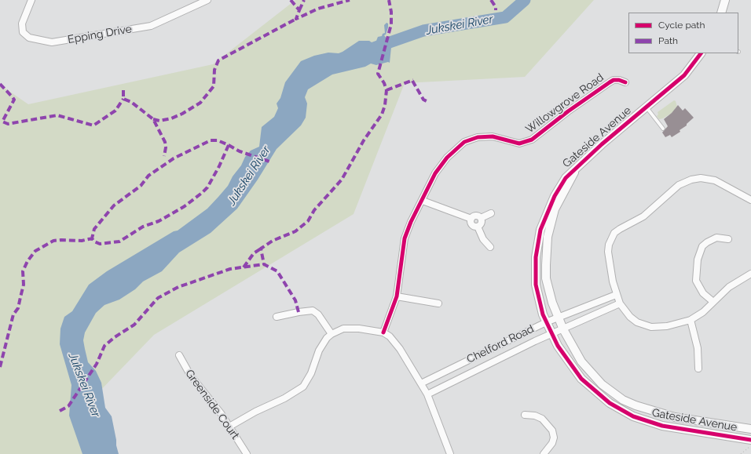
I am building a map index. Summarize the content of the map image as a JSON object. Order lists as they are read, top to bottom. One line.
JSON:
{"streets":{"street":["Epping Drive","Willowgrove Road","Gateside Avenue","Chelford Road","Greenside Court"]},"crossings":[["Gateside Avenue","Chelford Road"]],"water":["Jukskei River"],"legend":["Cycle path","Path"]}
